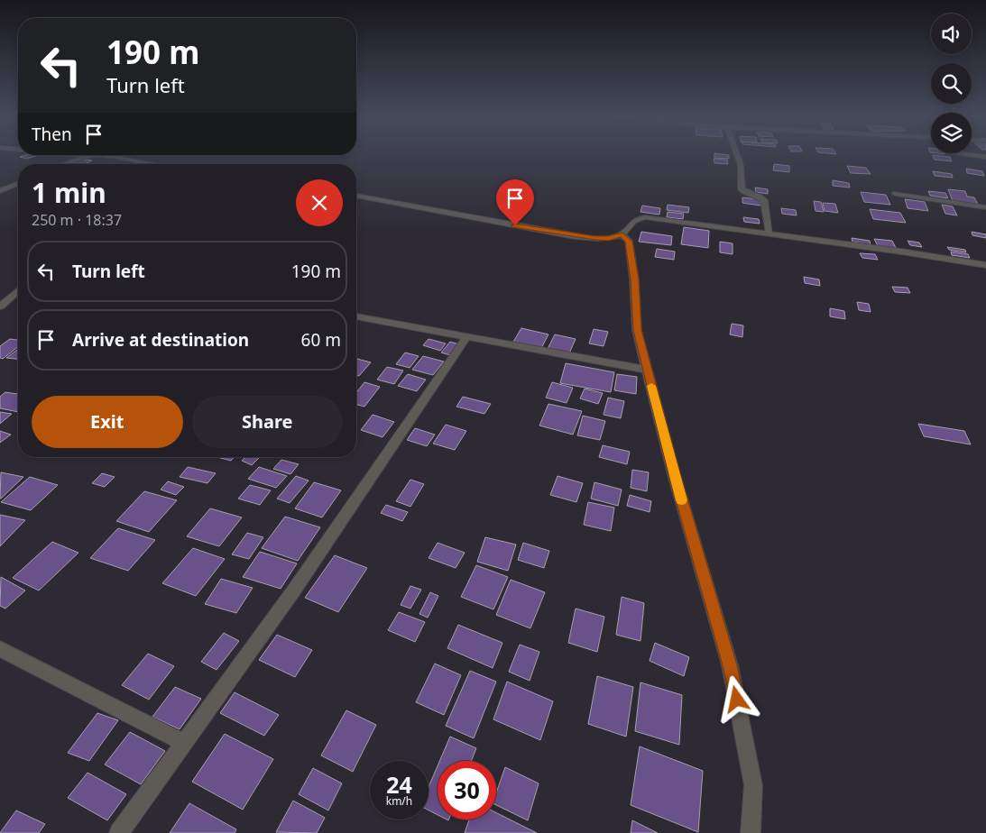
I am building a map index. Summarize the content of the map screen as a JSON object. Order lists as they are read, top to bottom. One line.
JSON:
{"page":{"turn":["190 m","Turn left"],"then":"Then","heading":["1 min","250 m · 18:37"],"list":[{"name":"Turn left","value":"190 m"},{"name":"Arrive at destination","value":"60 m"}],"buttons":["Exit","Share"],"speed":"24 km/h","limit":"30"}}
